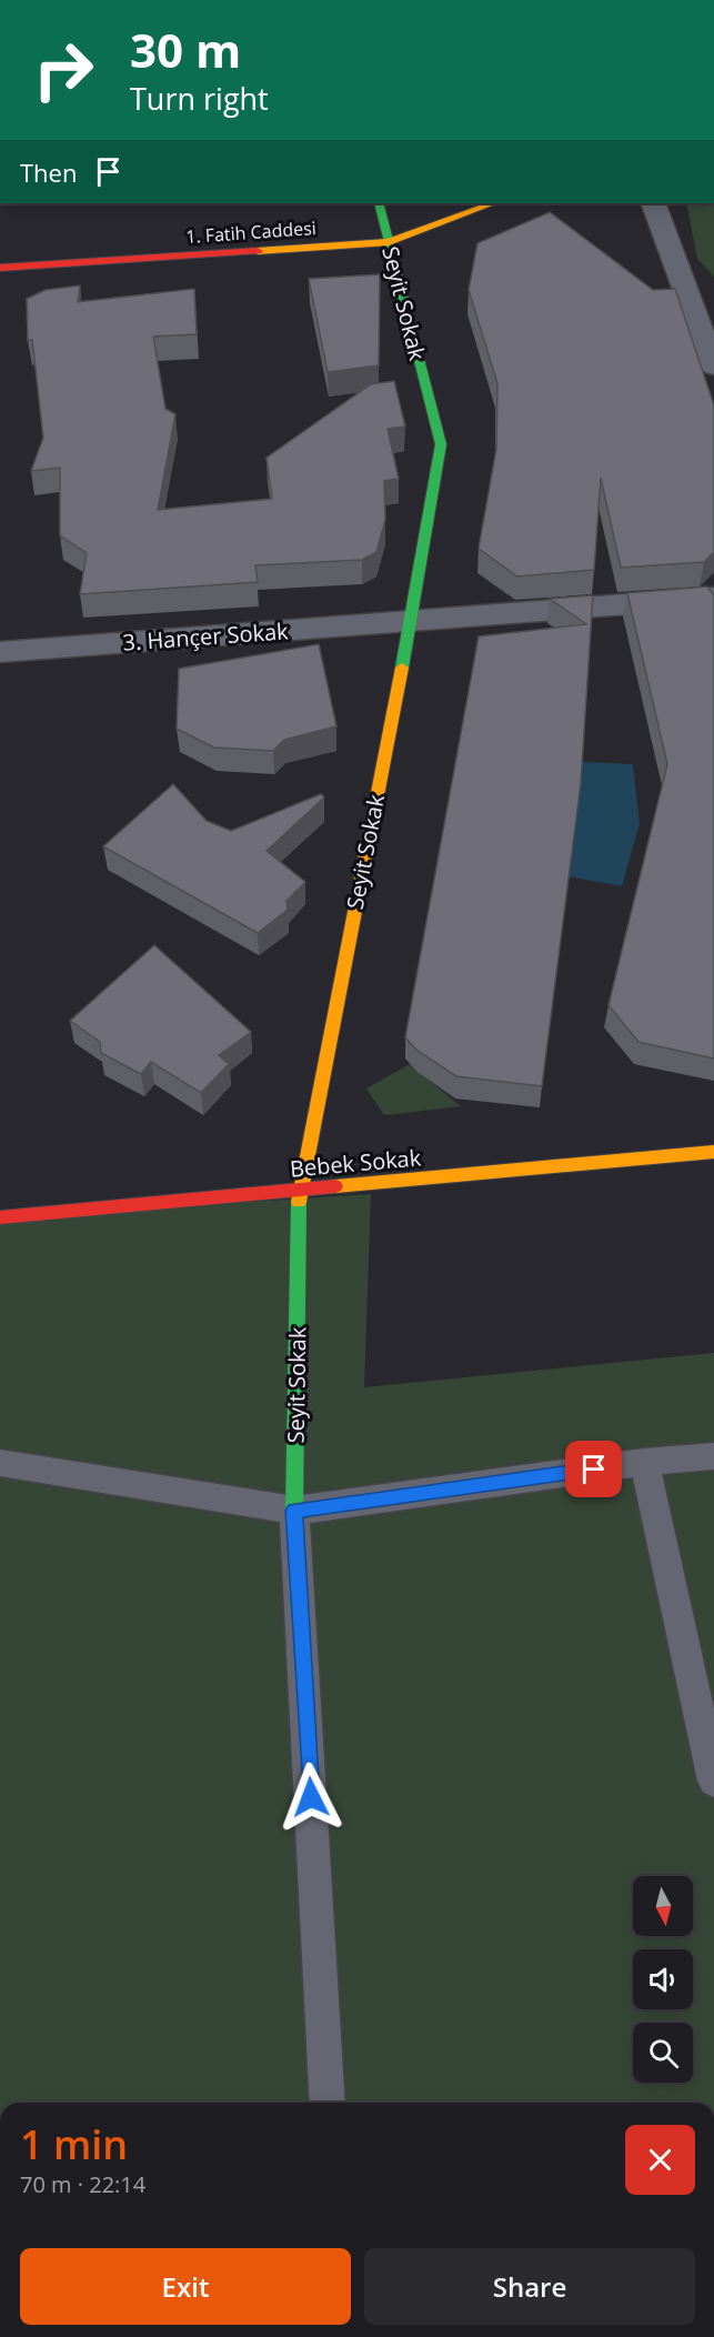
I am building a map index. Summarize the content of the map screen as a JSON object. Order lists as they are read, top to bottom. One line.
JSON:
{"streets":{"street":["1. Fatih Caddesi","Seyit Sokak","3. Hançer Sokak","Bebek Sokak"]},"crossings":[["1. Fatih Caddesi","Seyit Sokak"],["Seyit Sokak","3. Hançer Sokak"],["Seyit Sokak","Bebek Sokak"]],"north":"bottom","page":{"turn":["30 m","Turn right"],"then":"Then","heading":["1 min","70 m · 22:14"],"buttons":["Exit","Share"]}}
